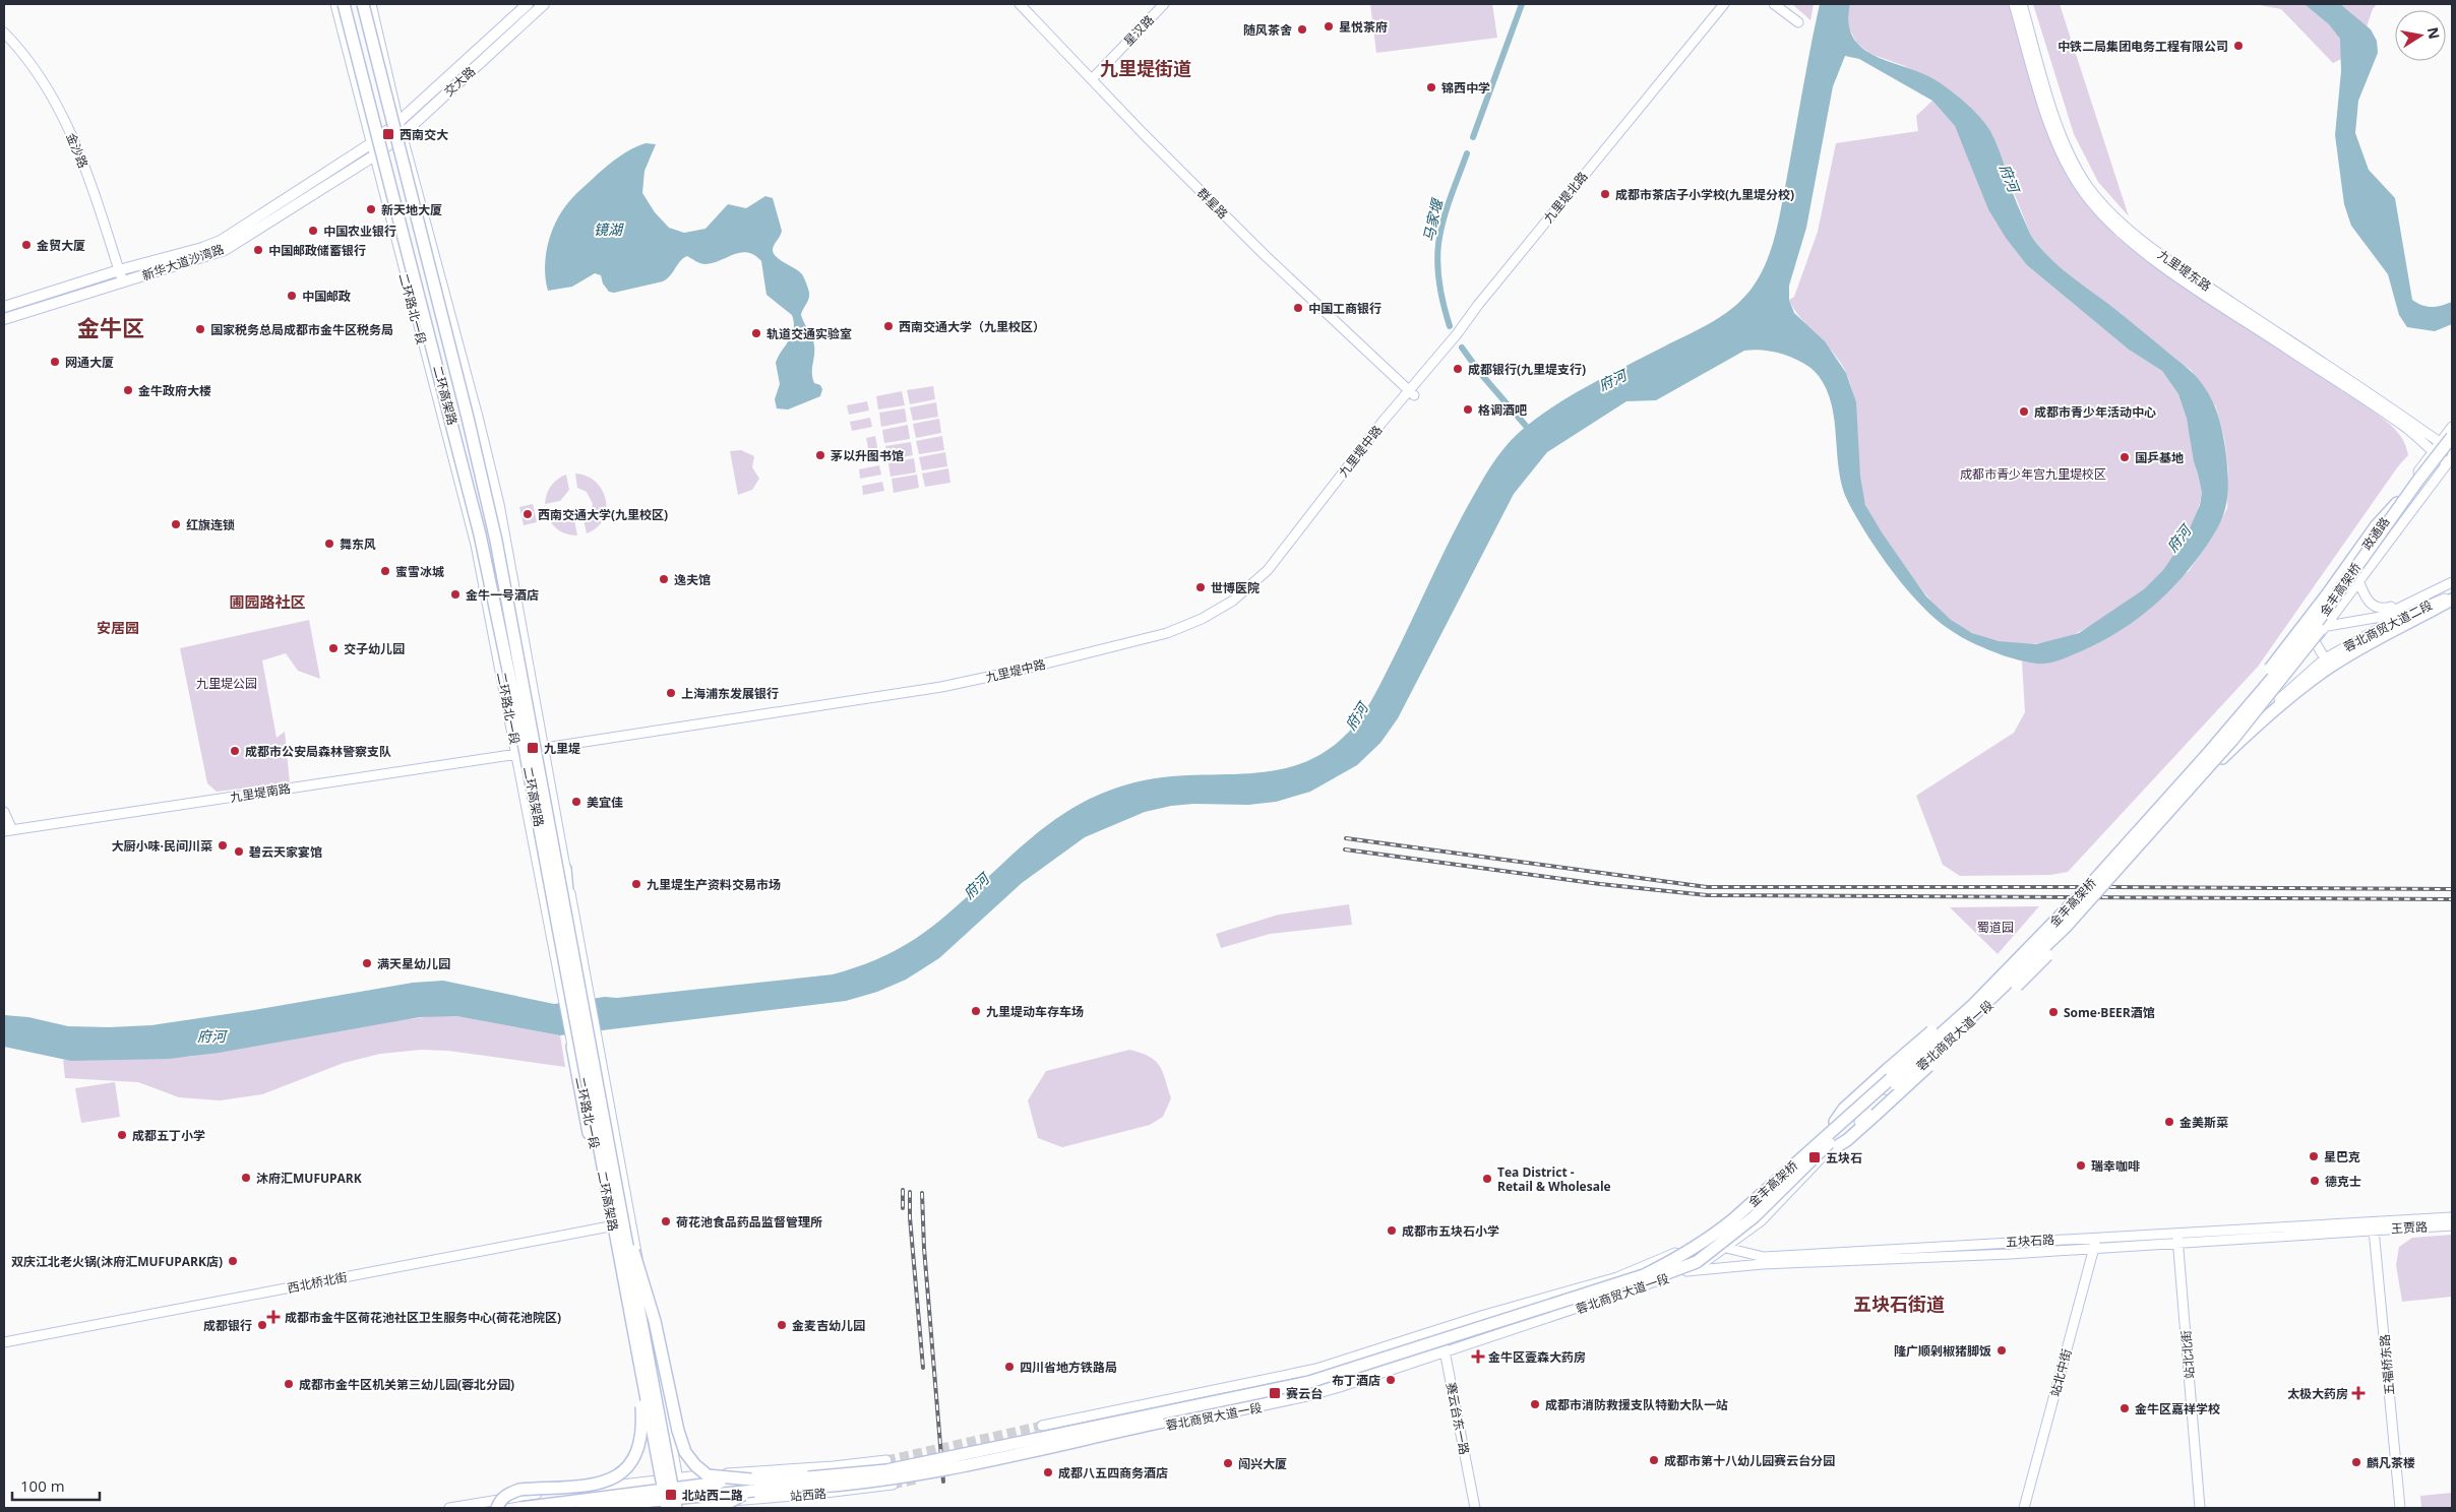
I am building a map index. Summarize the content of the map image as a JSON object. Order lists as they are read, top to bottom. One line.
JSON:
{"streets":{"highway":["二环高架路","金丰高架桥","蓉北商贸大道一段"],"main road":["星汉路","交大路","金沙路","九里堤北路","群星路","新华大道沙湾路","九里堤东路","二环路北一段","九里堤中路","政通路","蓉北商贸大道二段","九里堤南路","王贾路","五块石路","西北桥北街","站北北街","五福桥东路","站北中街","赛云台东一路","站西路"]},"crossings":[["星汉路","群星路"],["交大路","新华大道沙湾路"],["交大路","二环路北一段"],["金沙路","新华大道沙湾路"],["九里堤北路","群星路"],["九里堤北路","九里堤中路"],["群星路","九里堤中路"],["新华大道沙湾路","二环路北一段"],["九里堤东路","政通路"],["二环路北一段","二环高架路"],["二环路北一段","九里堤中路"],["二环路北一段","九里堤南路"],["二环路北一段","西北桥北街"],["二环路北一段","站西路"],["二环高架路","站西路"],["九里堤中路","九里堤南路"],["金丰高架桥","蓉北商贸大道一段"],["蓉北商贸大道一段","五块石路"],["蓉北商贸大道一段","赛云台东一路"],["王贾路","五块石路"],["王贾路","五福桥东路"],["五块石路","站北北街"],["五块石路","五福桥东路"],["五块石路","站北中街"]],"districts":["九里堤街道","金牛区","圃园路社区","安居园","五块石街道"],"water":["府河","马家堰","镜湖"],"parks":["成都市青少年宫九里堤校区","九里堤公园","蜀道园"],"places":{"other":["星悦茶府","随风茶舍","中铁二局集团电务工程有限公司","锦西中学","成都市茶店子小学校(九里堤分校)","新天地大厦","中国农业银行","金贸大厦","中国邮政储蓄银行","中国邮政","中国工商银行","西南交通大学（九里校区）","国家税务总局成都市金牛区税务局","轨道交通实验室","网通大厦","成都银行(九里堤支行)","金牛政府大楼","格调酒吧","成都市青少年活动中心","茅以升图书馆","国乒基地","西南交通大学(九里校区)","红旗连锁","舞东风","蜜雪冰城","逸夫馆","世博医院","金牛一号酒店","交子幼儿园","上海浦东发展银行","成都市公安局森林警察支队","美宜佳","大厨小味·民间川菜","碧云天家宴馆","九里堤生产资料交易市场","满天星幼儿园","九里堤动车存车场","Some·BEER酒馆","金美斯菜","成都五丁小学","星巴克","瑞幸咖啡","沐府汇MUFUPARK","Tea District - Retail & Wholesale","德克士","荷花池食品药品监督管理所","成都市五块石小学","双庆江北老火锅(沐府汇MUFUPARK店)","成都银行","金麦吉幼儿园","隆广顺剁椒猪脚饭","四川省地方铁路局","布丁酒店","成都市金牛区机关第三幼儿园(蓉北分园)","成都市消防救援支队特勤大队一站","金牛区嘉祥学校","成都市第十八幼儿园赛云台分园","麟凡茶楼","闯兴大厦","成都八五四商务酒店"],"transit":["西南交大","九里堤","五块石","赛云台","北站西二路"],"health":["成都市金牛区荷花池社区卫生服务中心(荷花池院区)","金牛区壹森大药房","太极大药房"]},"scale_bar":"100 m","north":"right"}
